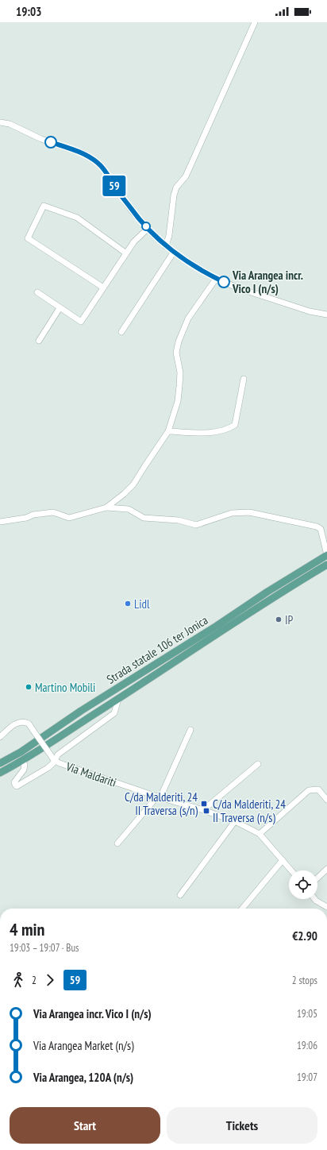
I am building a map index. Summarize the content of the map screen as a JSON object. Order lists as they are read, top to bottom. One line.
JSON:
{"streets":{"main road":["Strada statale 106 ter Jonica"],"street":["Via Maldariti"]},"places":{"other":["Via Arangea incr. Vico I (n/s)","Lidl","IP","Martino Mobili"],"transit":["C/da Malderiti, 24 II Traversa (s/n)","C/da Malderiti, 24 II Traversa (n/s)"]},"lines":["bus line 59"],"page":{"status":"19:03","on_map":"59","heading":["4 min","19:03 – 19:07 · Bus","€2.90"],"legs":["2","59","2 stops"],"list":[{"name":"Via Arangea incr. Vico I (n/s)","value":"19:05"},{"name":"Via Arangea Market (n/s)","value":"19:06"},{"name":"Via Arangea, 120A (n/s)","value":"19:07"}],"buttons":["Start","Tickets"]}}
